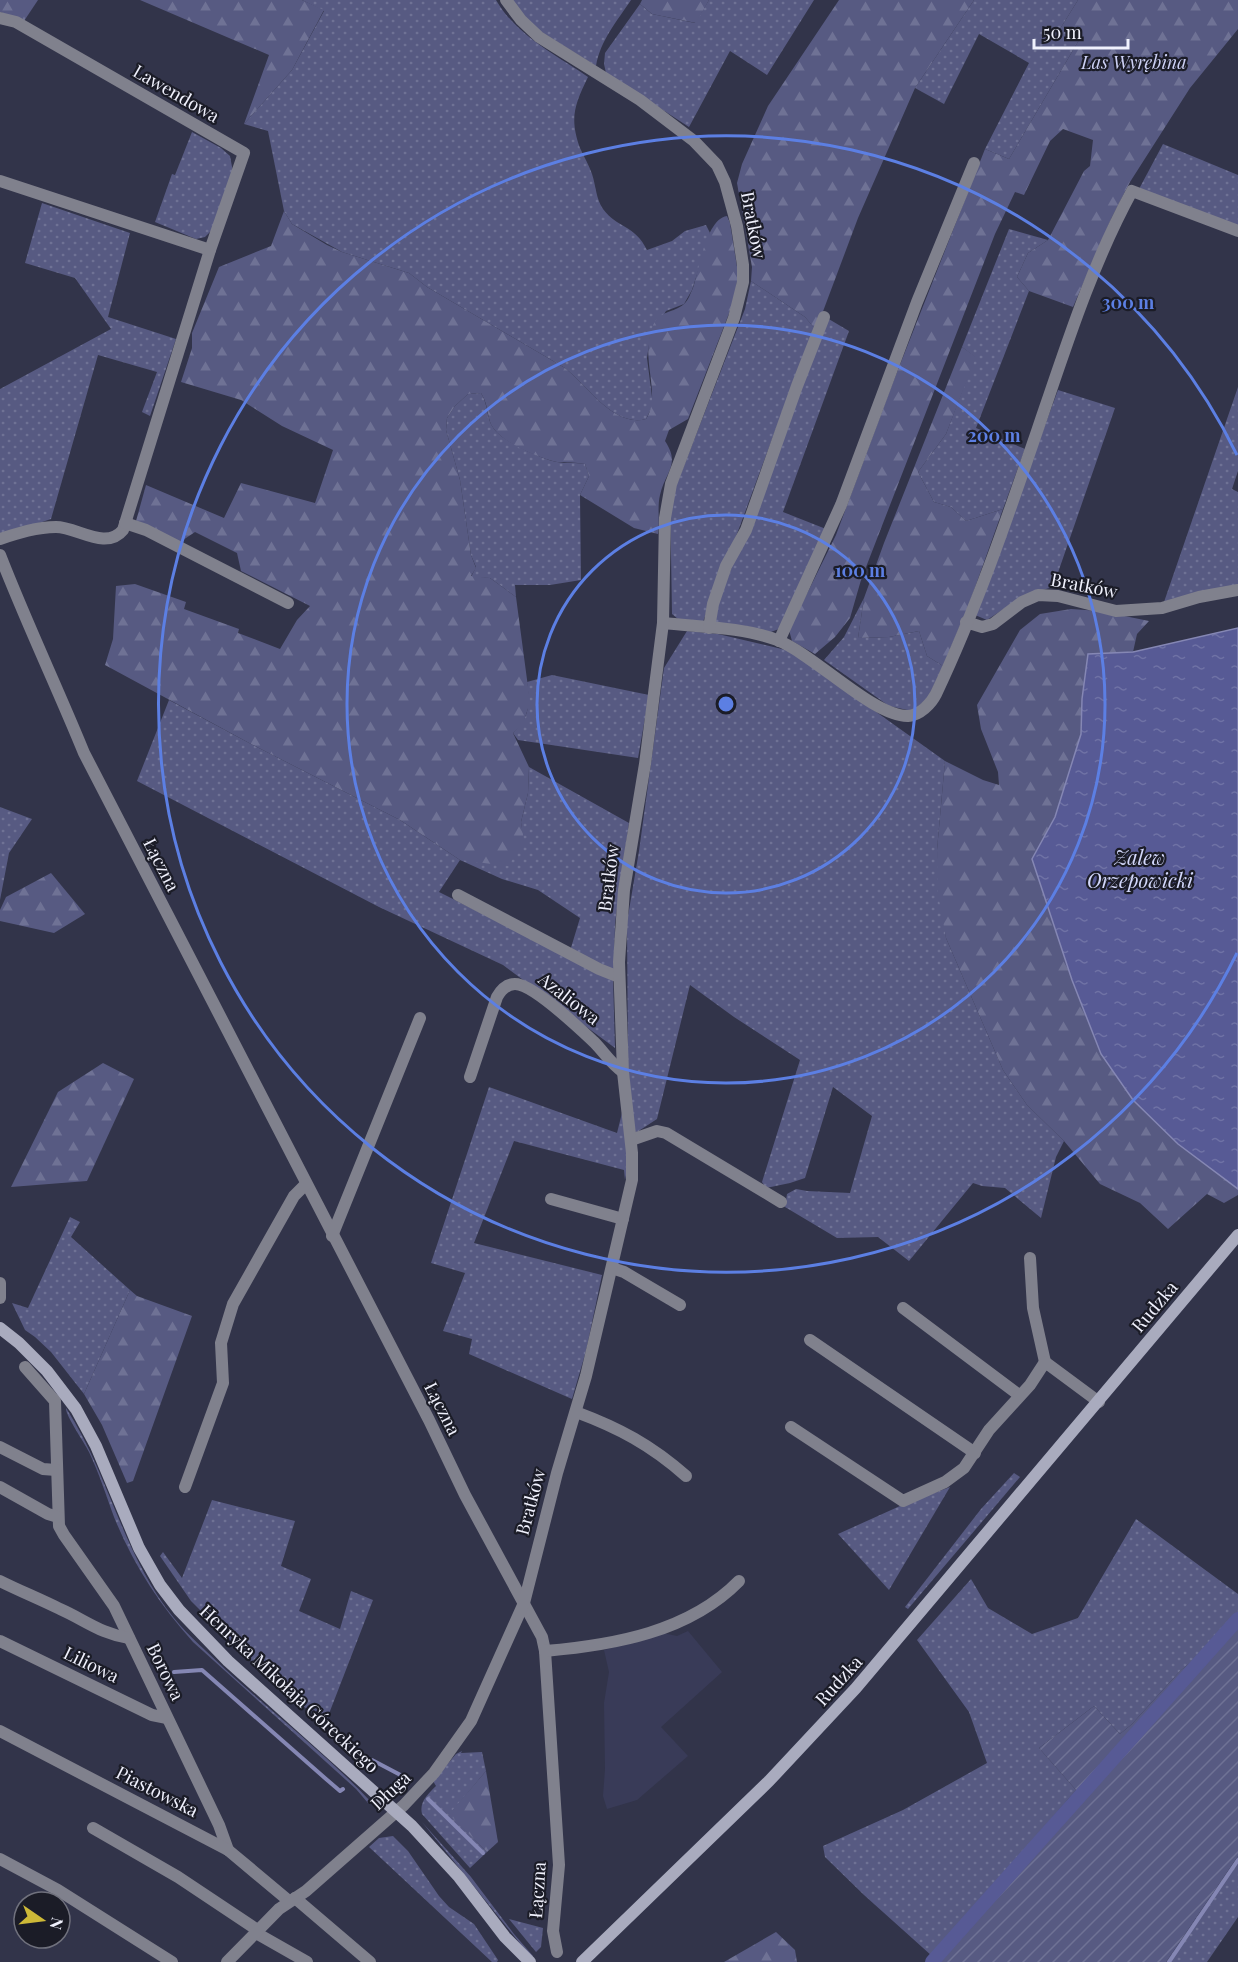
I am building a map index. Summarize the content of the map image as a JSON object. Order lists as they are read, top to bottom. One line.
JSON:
{"streets":{"main road":["Rudzka","Henryka Mikołaja Góreckiego"],"street":["Lawendowa","Bratków","Łączna","Azaliowa","Liliowa","Borowa","Długa","Piastowska"]},"crossings":[["Bratków","Łączna"],["Bratków","Azaliowa"],["Bratków","Długa"],["Łączna","Długa"],["Liliowa","Borowa"],["Borowa","Piastowska"],["Henryka Mikołaja Góreckiego","Długa"],["Długa","Piastowska"]],"water":["Zalew Orzepowicki"],"parks":["Las Wyrębina"],"scale_bar":"50 m","north":"right","rings":["300 m","200 m","100 m"]}
